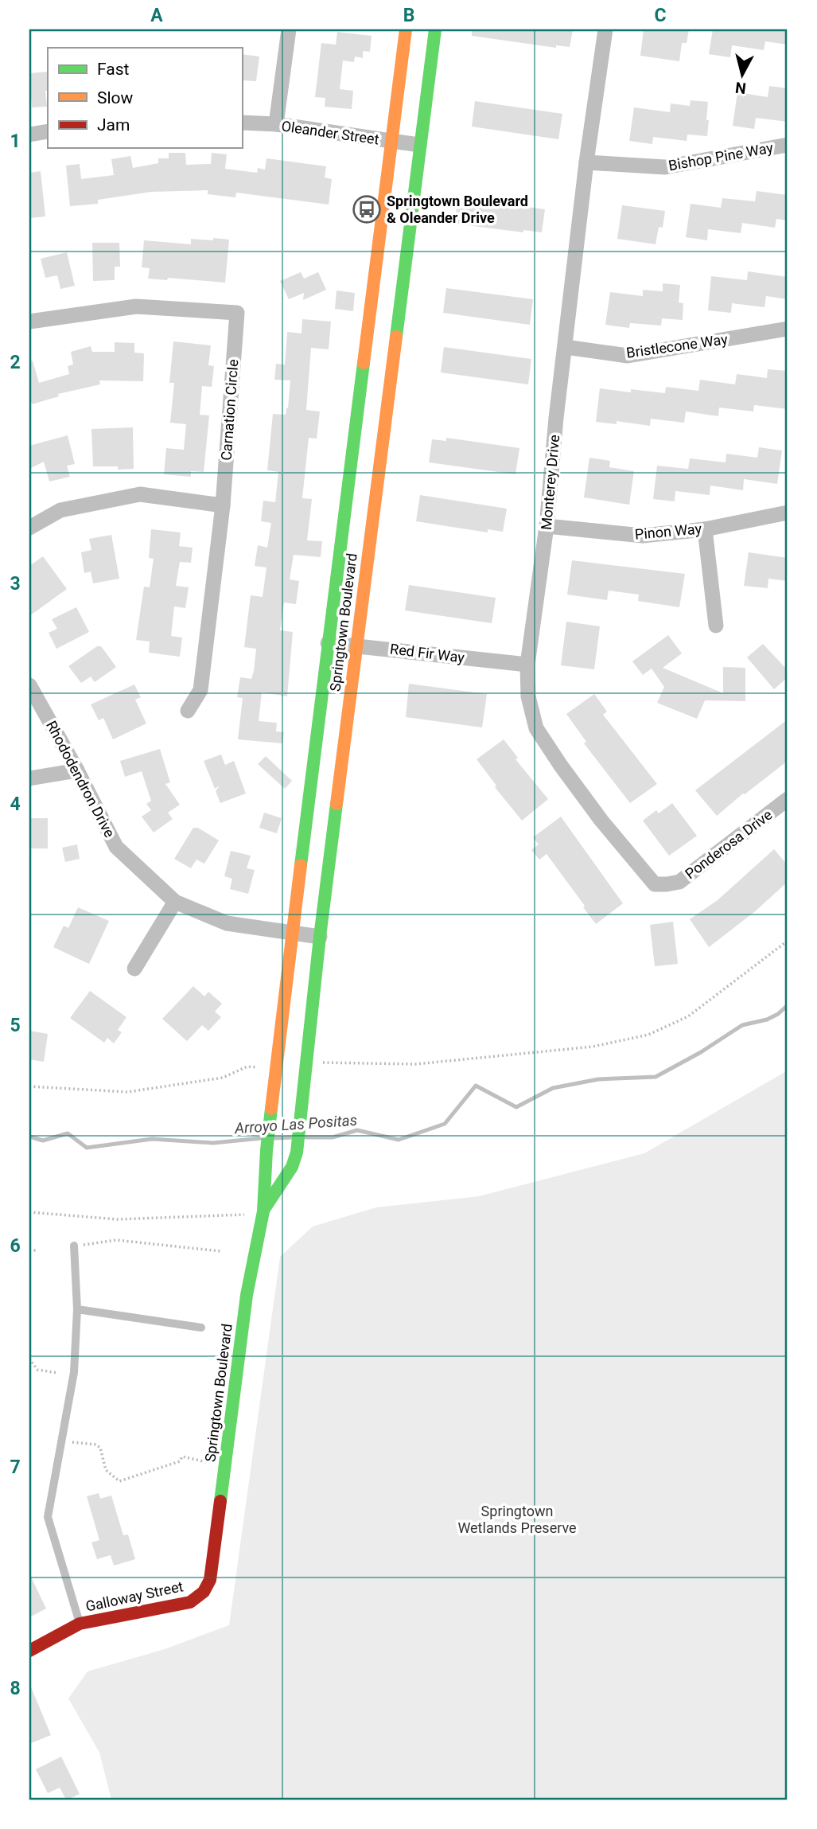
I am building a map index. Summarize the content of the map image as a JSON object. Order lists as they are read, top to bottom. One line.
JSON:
{"streets":{"street":["Oleander Street","Bishop Pine Way","Bristlecone Way","Carnation Circle","Monterey Drive","Pinon Way","Springtown Boulevard","Red Fir Way","Rhododendron Drive","Ponderosa Drive","Galloway Street"]},"crossings":[["Oleander Street","Springtown Boulevard"],["Bishop Pine Way","Monterey Drive"],["Bristlecone Way","Monterey Drive"],["Monterey Drive","Pinon Way"],["Monterey Drive","Red Fir Way"],["Monterey Drive","Ponderosa Drive"],["Springtown Boulevard","Red Fir Way"],["Springtown Boulevard","Rhododendron Drive"],["Springtown Boulevard","Galloway Street"]],"water":["Arroyo Las Positas"],"parks":["Springtown Wetlands Preserve"],"places":{"bus stop":["Springtown Boulevard & Oleander Drive"]},"legend":["Fast","Slow","Jam"],"north":"bottom","grid":{"columns":["A","B","C"],"rows":["1","2","3","4","5","6","7","8"]}}
